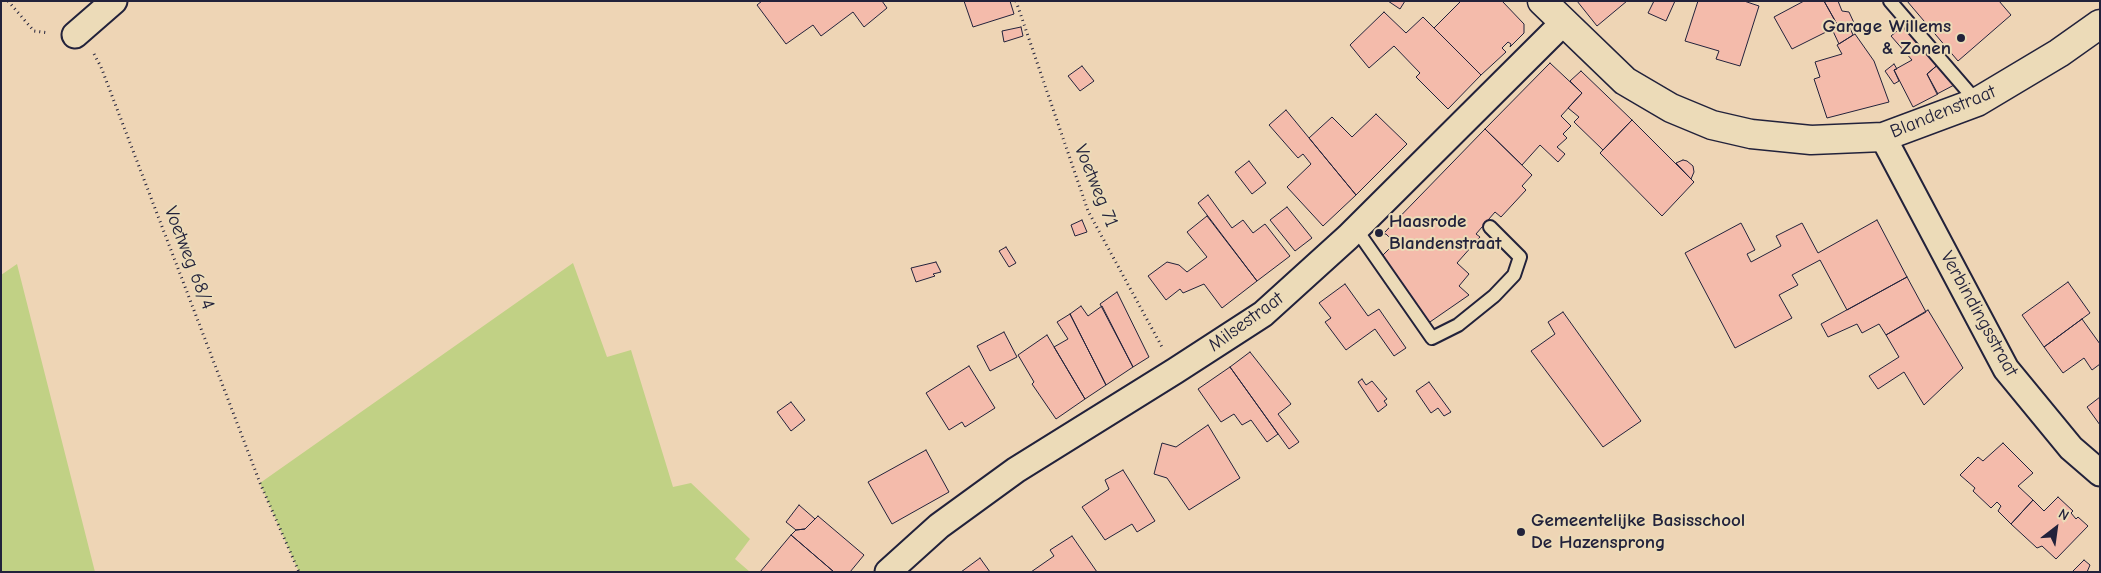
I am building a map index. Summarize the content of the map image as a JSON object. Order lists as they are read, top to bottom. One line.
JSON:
{"streets":{"street":["Blandenstraat","Verbindingsstraat","Milsestraat"],"path":["Voetweg 71","Voetweg 68/4"]},"crossings":[["Blandenstraat","Verbindingsstraat"],["Blandenstraat","Milsestraat"],["Voetweg 71","Milsestraat"]],"places":["Garage Willems & Zonen","Haasrode Blandenstraat","Gemeentelijke Basisschool De Hazensprong"],"north":"top right"}
